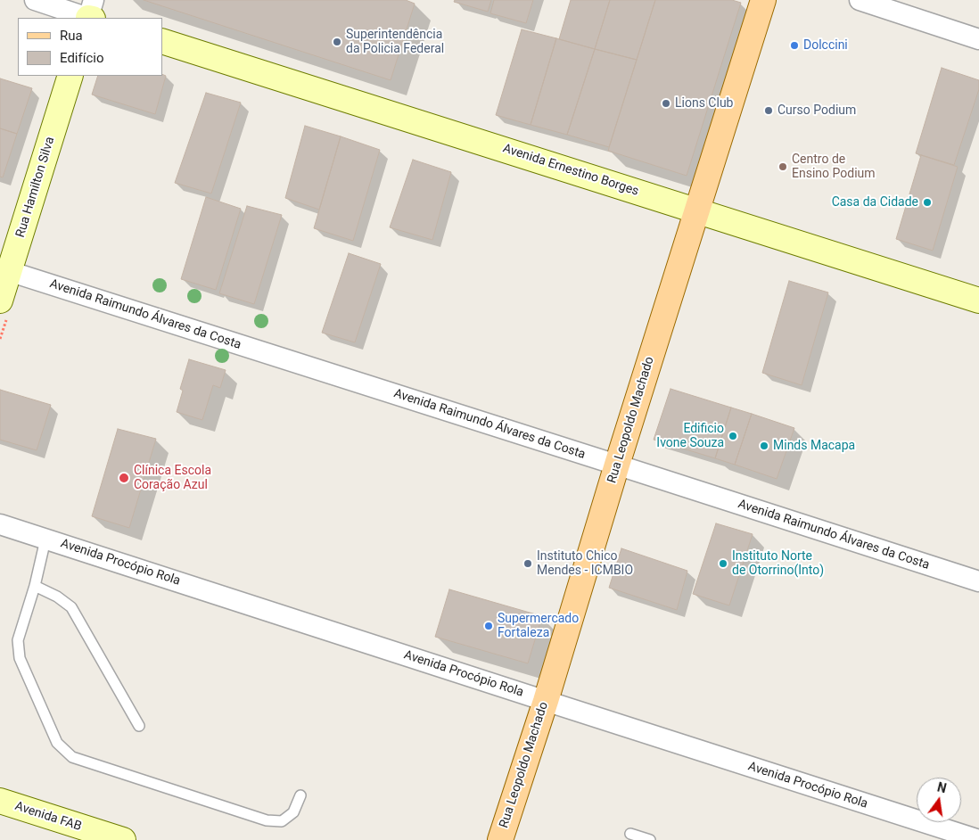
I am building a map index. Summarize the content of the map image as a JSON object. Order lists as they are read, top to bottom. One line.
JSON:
{"streets":{"main road":["Rua Leopoldo Machado"],"street":["Avenida Ernestino Borges","Rua Hamilton Silva","Avenida Raimundo Álvares da Costa","Avenida Procópio Rola","Avenida FAB"]},"crossings":[["Avenida Ernestino Borges","Rua Leopoldo Machado"],["Rua Hamilton Silva","Avenida Raimundo Álvares da Costa"],["Avenida Raimundo Álvares da Costa","Rua Leopoldo Machado"],["Rua Leopoldo Machado","Avenida Procópio Rola"]],"places":["Superintendência da Policia Federal","Dolccini","Lions Club","Curso Podium","Centro de Ensino Podium","Casa da Cidade","Edificio Ivone Souza","Minds Macapa","Clínica Escola Coração Azul","Instituto Chico Mendes - ICMBIO","Instituto Norte de Otorrino(Into)","Supermercado Fortaleza"],"legend":["Rua","Edifício"],"north":"top"}
